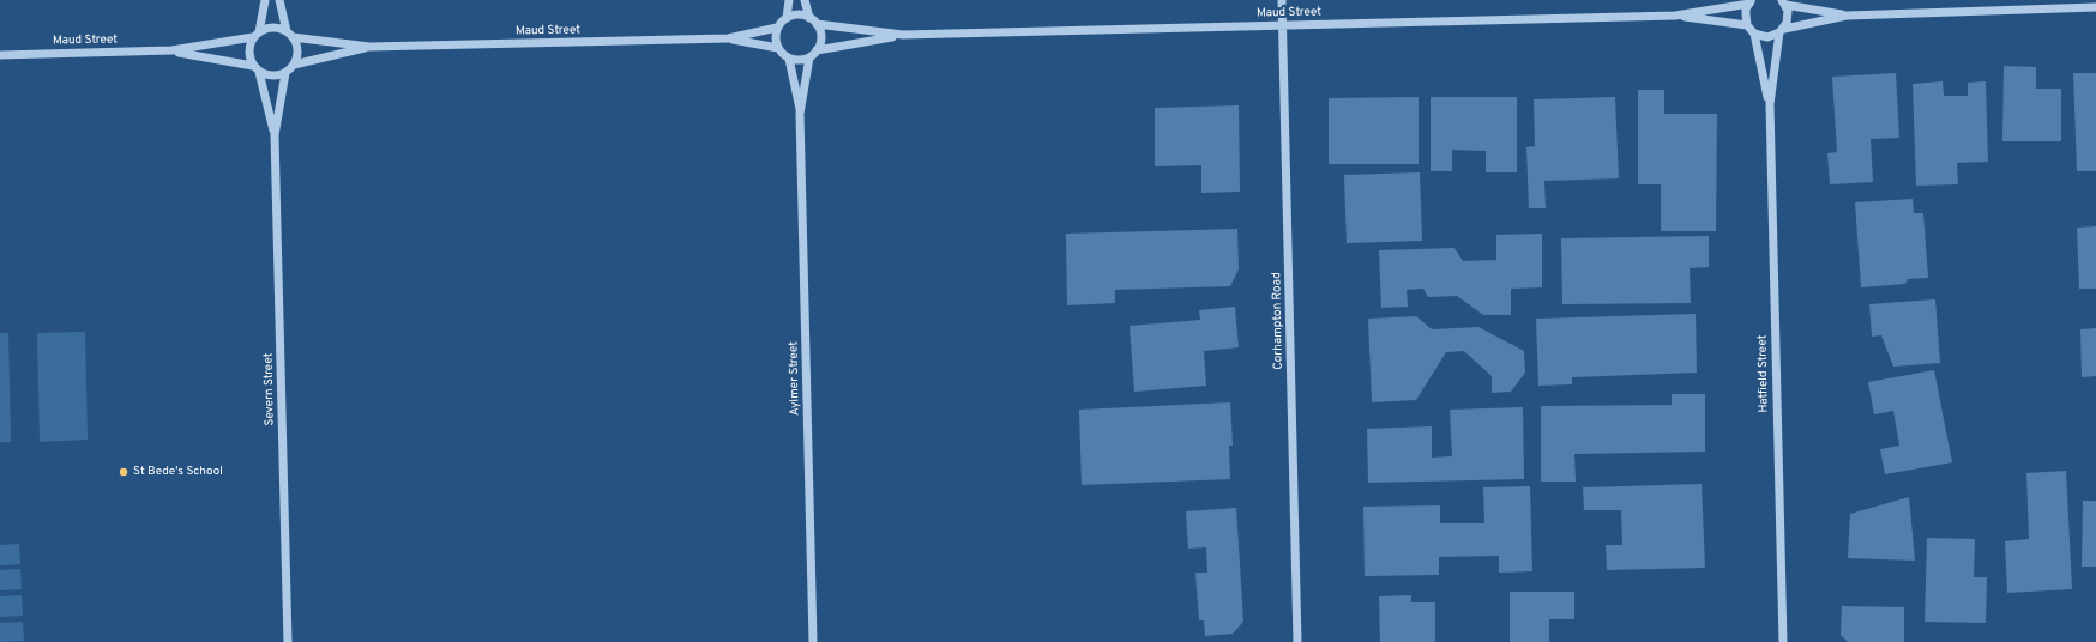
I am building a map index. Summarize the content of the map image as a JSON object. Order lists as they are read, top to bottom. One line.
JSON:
{"streets":{"street":["Maud Street","Corhampton Road","Hatfield Street","Aylmer Street","Severn Street"]},"crossings":[["Maud Street","Corhampton Road"],["Maud Street","Aylmer Street"],["Maud Street","Severn Street"]],"places":["St Bede's School"]}
